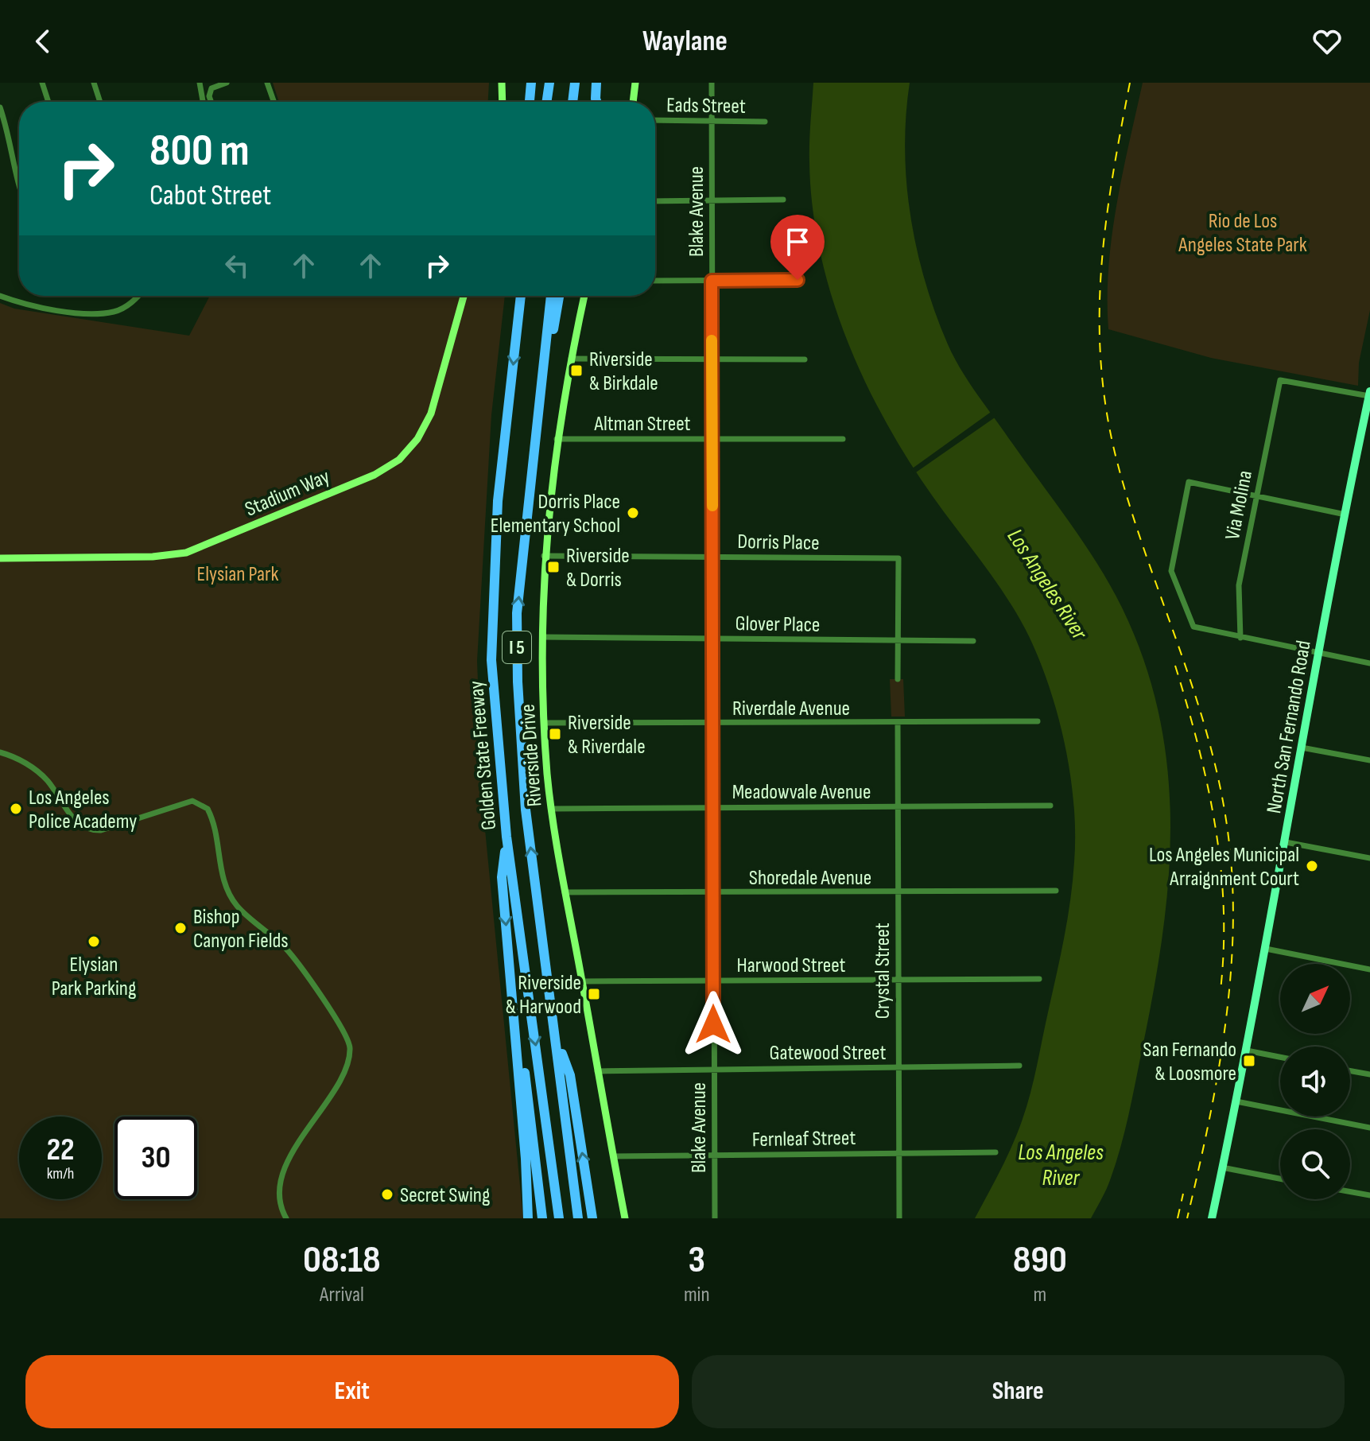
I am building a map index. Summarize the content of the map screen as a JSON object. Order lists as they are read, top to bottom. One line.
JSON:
{"streets":{"highway":["I 5","Golden State Freeway"],"main road":["Stadium Way","North San Fernando Road","Riverside Drive"],"street":["Eads Street","Blake Avenue","Altman Street","Via Molina","Dorris Place","Glover Place","Riverdale Avenue","Meadowvale Avenue","Shoredale Avenue","Harwood Street","Crystal Street","Gatewood Street","Fernleaf Street"]},"crossings":[["Eads Street","Blake Avenue"],["Blake Avenue","Altman Street"],["Blake Avenue","Dorris Place"],["Blake Avenue","Glover Place"],["Blake Avenue","Riverdale Avenue"],["Blake Avenue","Meadowvale Avenue"],["Blake Avenue","Shoredale Avenue"],["Blake Avenue","Harwood Street"],["Blake Avenue","Gatewood Street"],["Blake Avenue","Fernleaf Street"],["Altman Street","Riverside Drive"],["Via Molina","North San Fernando Road"],["Dorris Place","Glover Place"],["Dorris Place","Riverside Drive"],["Glover Place","Riverside Drive"],["Riverdale Avenue","Riverside Drive"],["Riverdale Avenue","Crystal Street"],["Riverside Drive","Meadowvale Avenue"],["Riverside Drive","Shoredale Avenue"],["Riverside Drive","Harwood Street"],["Riverside Drive","Gatewood Street"],["Riverside Drive","Fernleaf Street"],["Meadowvale Avenue","Crystal Street"],["Shoredale Avenue","Crystal Street"],["Harwood Street","Crystal Street"],["Crystal Street","Gatewood Street"],["Crystal Street","Fernleaf Street"]],"water":["Los Angeles River"],"parks":["Rio de Los Angeles State Park","Elysian Park"],"places":{"transit":["Riverside & Birkdale","Riverside & Dorris","Riverside & Riverdale","Riverside & Harwood","San Fernando & Loosmore"],"other":["Dorris Place Elementary School","Los Angeles Police Academy","Los Angeles Municipal Arraignment Court","Bishop Canyon Fields","Elysian Park Parking","Secret Swing"]},"north":"top right","page":{"header":"Waylane","turn":["800 m","Cabot Street"],"speed":"22 km/h","limit":"30","eta":["08:18","Arrival","3","min","890","m"],"buttons":["Exit","Share"]}}
